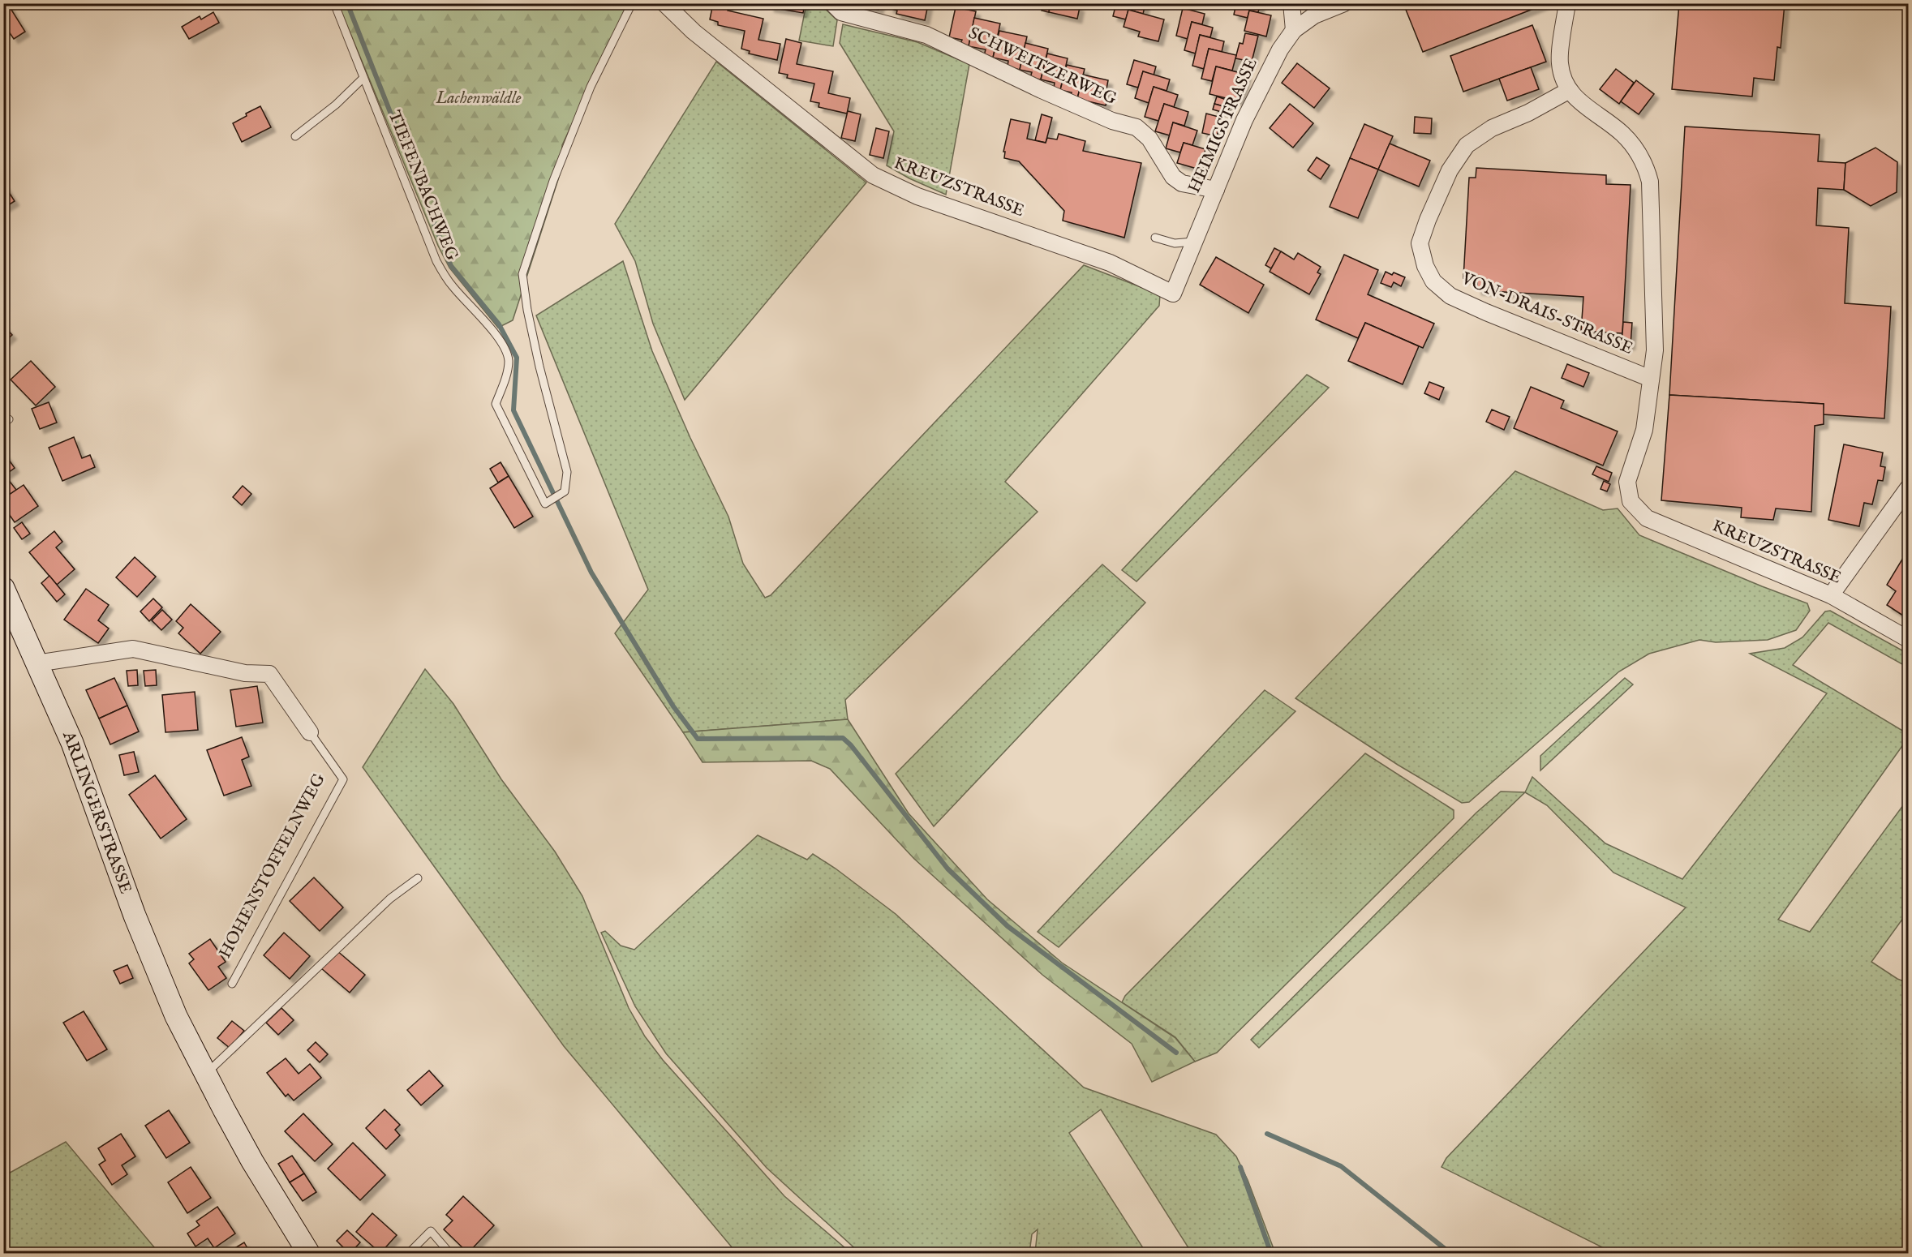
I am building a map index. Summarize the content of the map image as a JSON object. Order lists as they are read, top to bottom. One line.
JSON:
{"streets":{"main road":["ARLINGERSTRASSE"],"street":["SCHWEITZERWEG","HEIMIGSTRASSE","KREUZSTRASSE","VON-DRAIS-STRASSE","HOHENSTOFFELNWEG"],"lane":["TIEFENBACHWEG"]},"crossings":[["SCHWEITZERWEG","HEIMIGSTRASSE"],["HEIMIGSTRASSE","KREUZSTRASSE"],["KREUZSTRASSE","VON-DRAIS-STRASSE"],["ARLINGERSTRASSE","HOHENSTOFFELNWEG"]],"parks":["Lachenwäldle"]}
